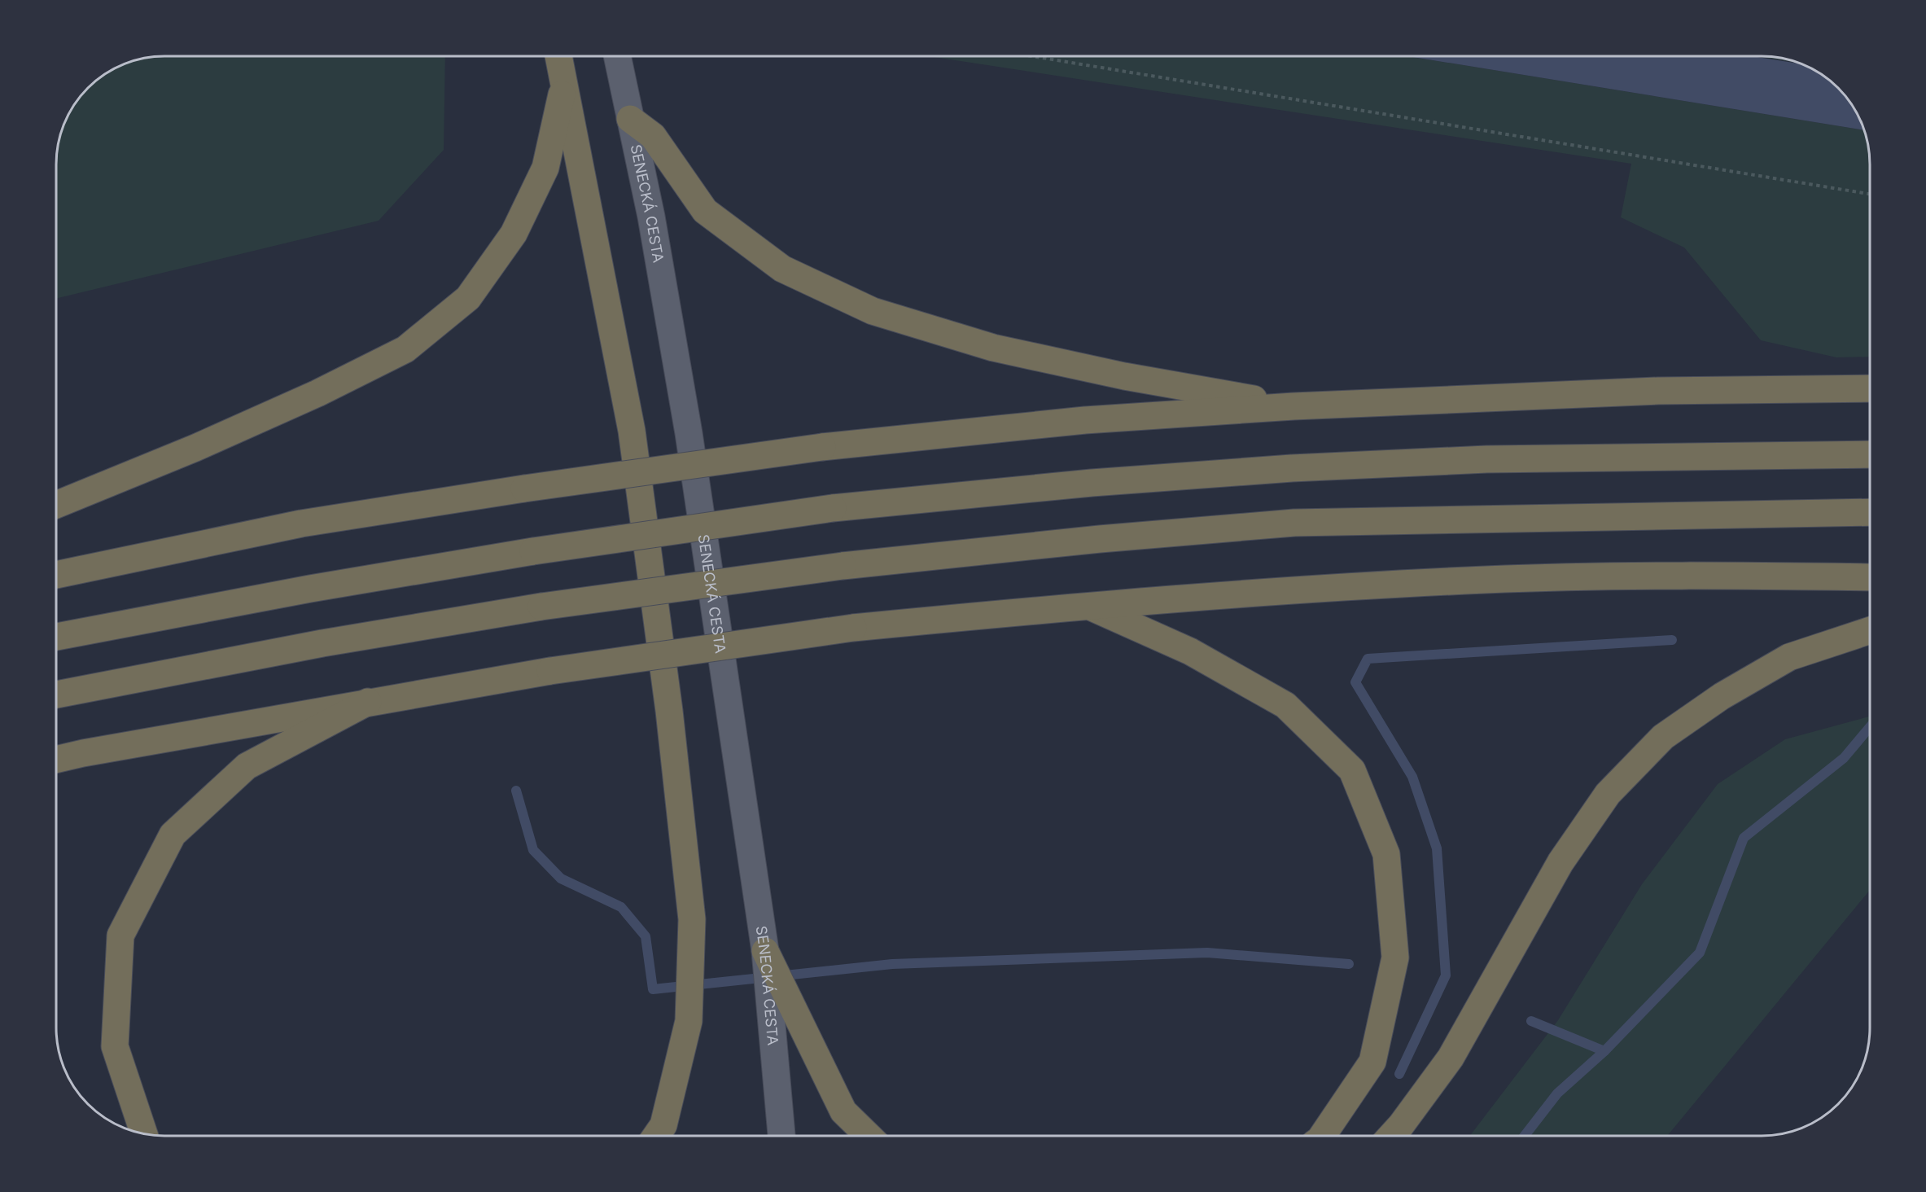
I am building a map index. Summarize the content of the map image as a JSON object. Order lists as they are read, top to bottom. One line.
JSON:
{"streets":{"main road":["SENECKÁ CESTA"]}}
